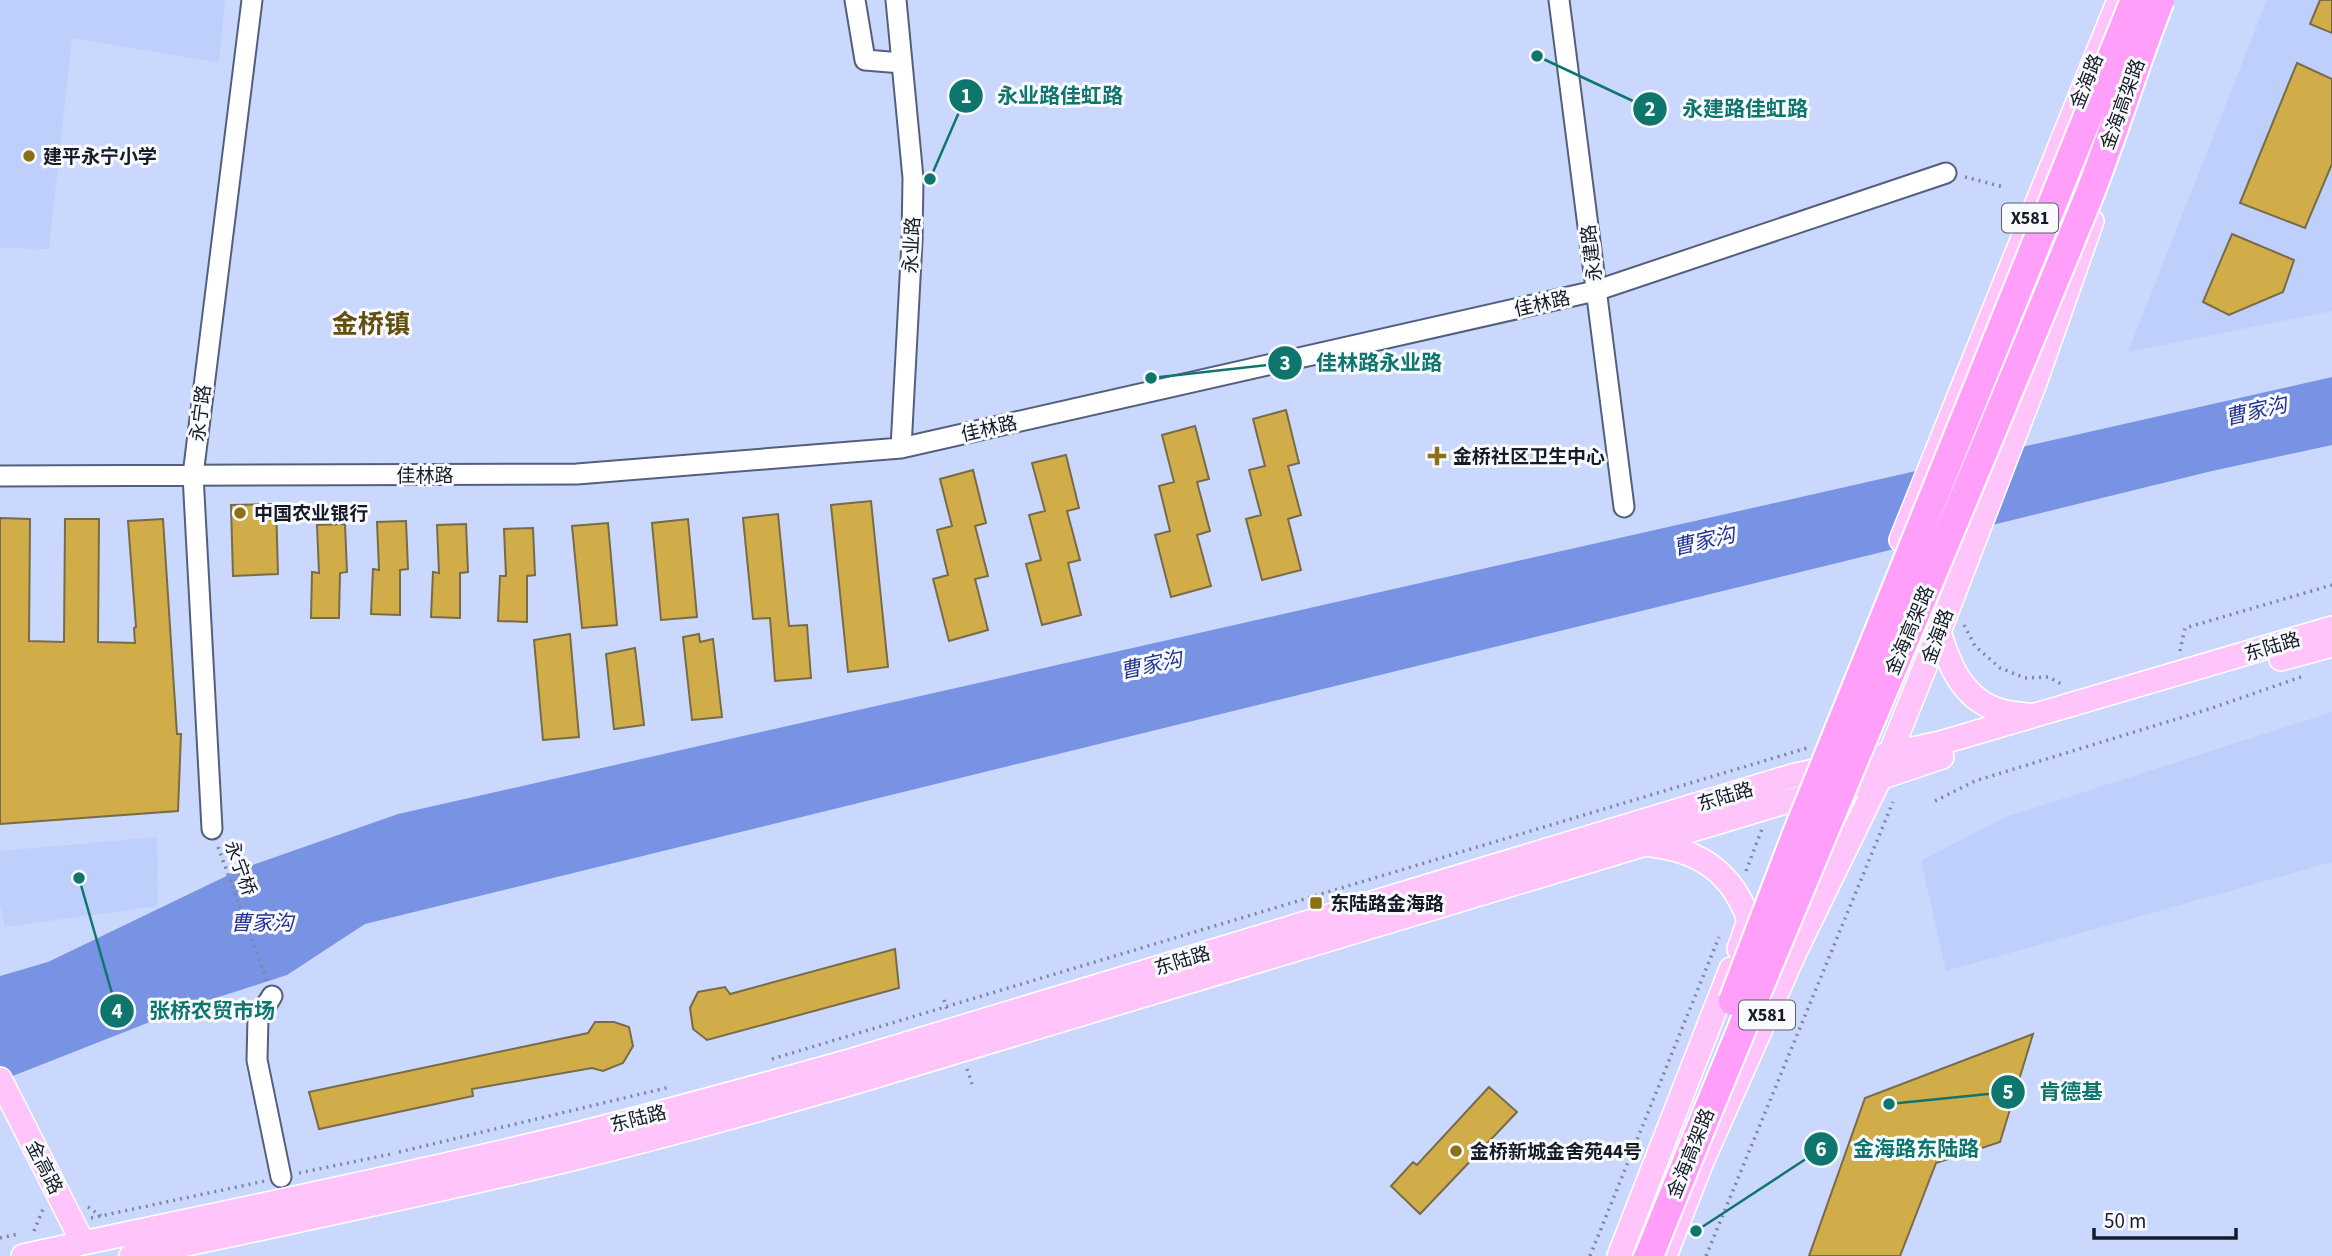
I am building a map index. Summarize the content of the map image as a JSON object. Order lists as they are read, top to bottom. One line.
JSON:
{"streets":{"highway":["金海高架路"],"main road":["金海路","X581","东陆路","金高路"],"street":["永业路","永建路","佳林路","永宁路"],"path":["永宁桥"]},"crossings":[["金海路","东陆路"],["永业路","佳林路"],["永建路","佳林路"],["佳林路","永宁路"],["永宁路","永宁桥"],["东陆路","金高路"]],"districts":["金桥镇"],"water":["曹家沟"],"places":{"other":["永建路佳虹路","建平永宁小学","永业路佳虹路","佳林路永业路","中国农业银行","张桥农贸市场","肯德基","金桥新城金舍苑44号","金海路东陆路"],"health":["金桥社区卫生中心"],"transit":["东陆路金海路"]},"scale_bar":"50 m"}
